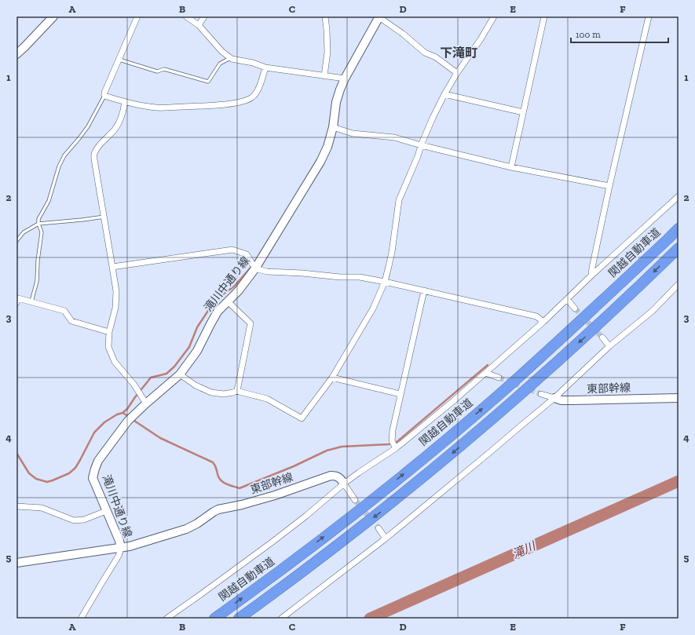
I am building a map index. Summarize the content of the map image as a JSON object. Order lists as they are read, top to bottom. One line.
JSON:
{"streets":{"highway":["関越自動車道"],"street":["滝川中通り線","東部幹線"]},"crossings":[["滝川中通り線","東部幹線"]],"districts":["下滝町"],"water":["滝川"],"scale_bar":"100 m","grid":{"columns":["A","B","C","D","E","F"],"rows":["1","2","3","4","5"]}}
